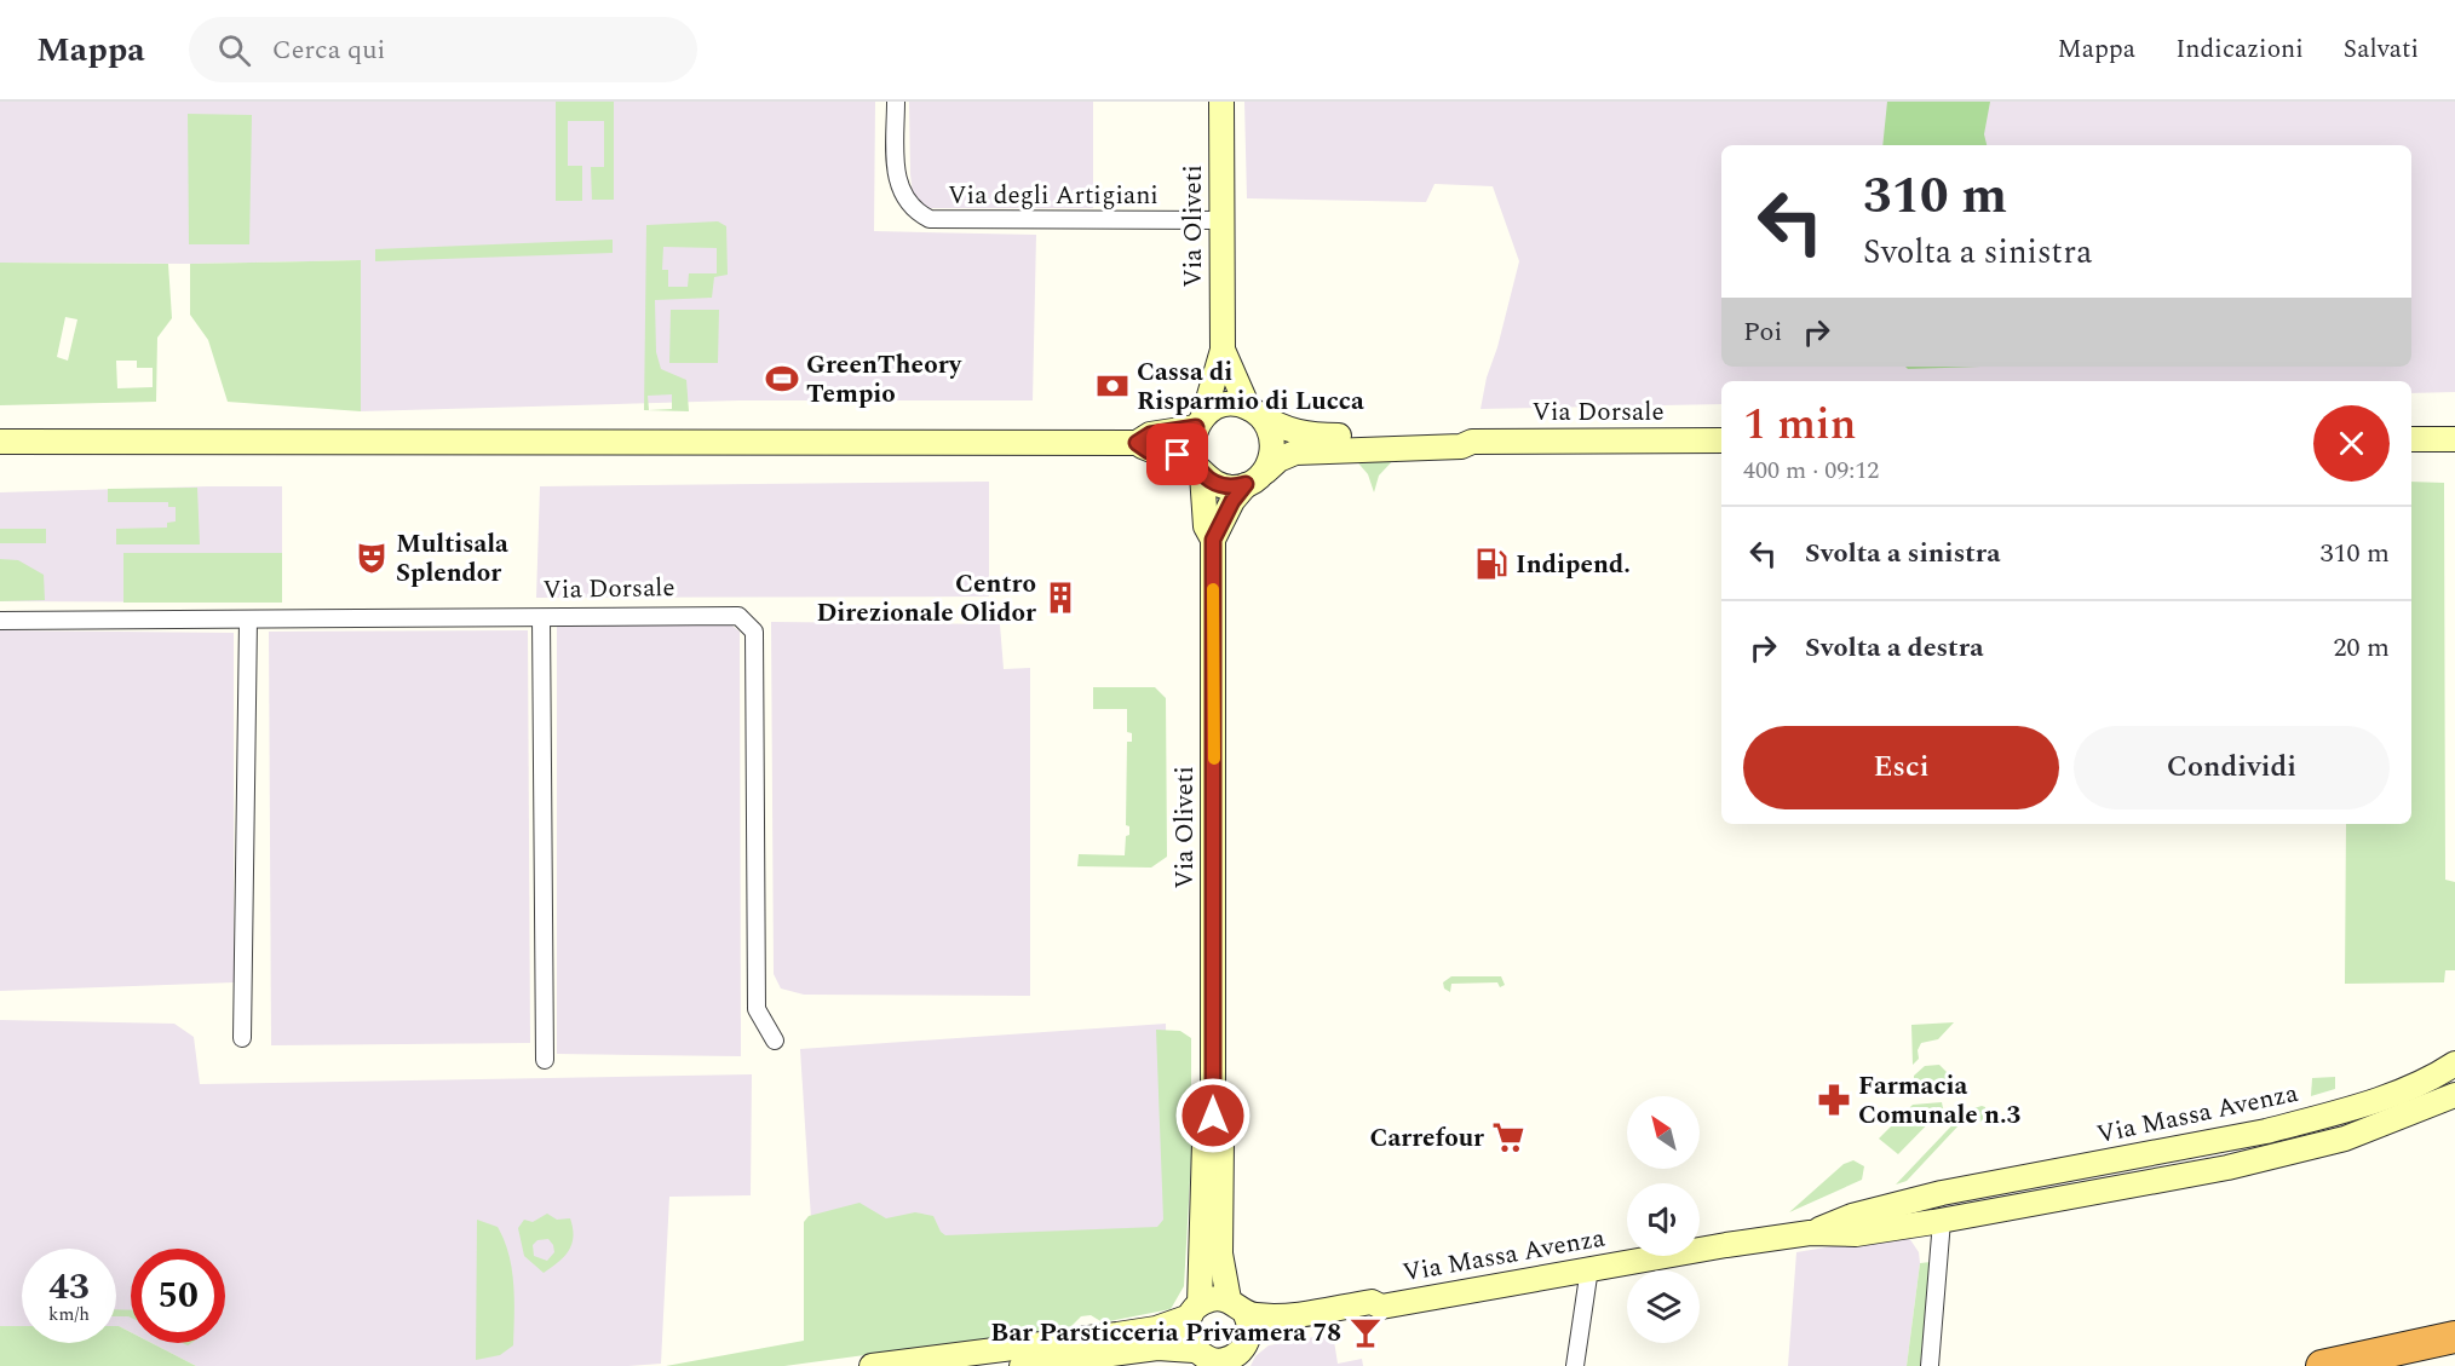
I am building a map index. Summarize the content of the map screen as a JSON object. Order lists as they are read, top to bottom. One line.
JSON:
{"streets":{"main road":["Via Oliveti","Via Dorsale","Via Massa Avenza"],"street":["Via degli Artigiani"]},"crossings":[["Via degli Artigiani","Via Oliveti"],["Via Oliveti","Via Dorsale"],["Via Oliveti","Via Massa Avenza"]],"places":{"sports":["GreenTheory Tempio"],"bank":["Cassa di Risparmio di Lucca"],"theatre":["Multisala Splendor"],"fuel station":["Indipend."],"building":["Centro Direzionale Olidor"],"pharmacy":["Farmacia Comunale n.3"],"supermarket":["Carrefour"],"bar":["Bar Parsticceria Privamera 78"]},"north":"top left","page":{"header":"Mappa","search":"Cerca qui","nav":["Mappa","Indicazioni","Salvati"],"turn":["310 m","Svolta a sinistra"],"then":"Poi","heading":["1 min","400 m · 09:12"],"list":[{"name":"Svolta a sinistra","value":"310 m"},{"name":"Svolta a destra","value":"20 m"}],"buttons":["Esci","Condividi"],"speed":"43 km/h","limit":"50"}}
